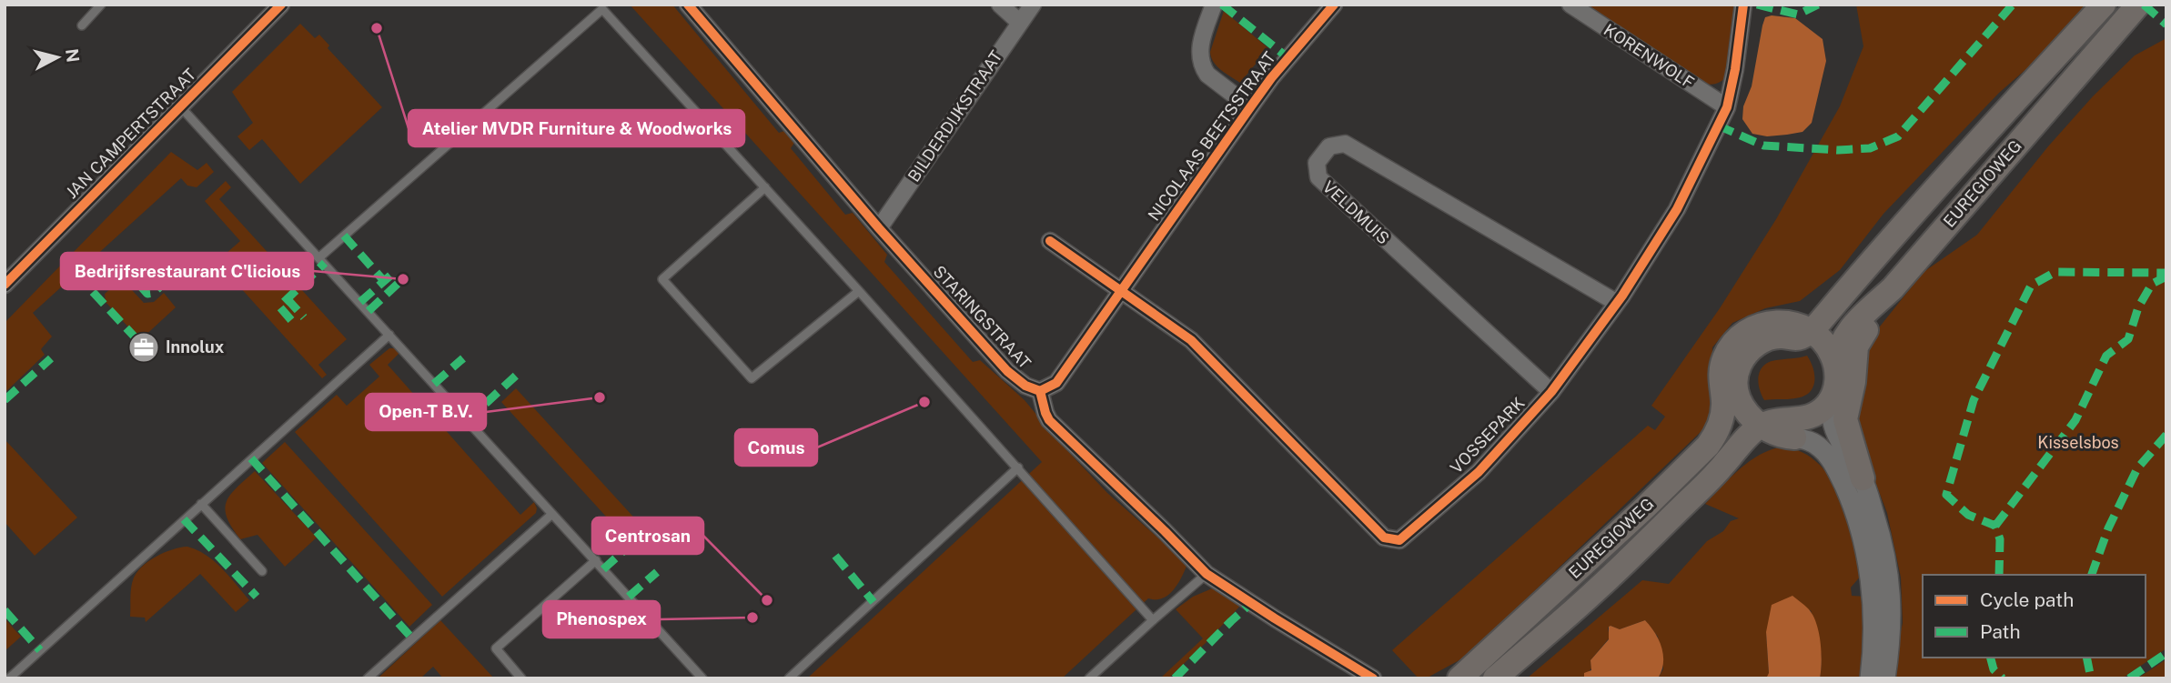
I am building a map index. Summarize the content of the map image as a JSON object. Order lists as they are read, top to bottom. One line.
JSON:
{"streets":{"main road":["EUREGIOWEG"],"street":["KORENWOLF","BILDERDIJKSTRAAT","JAN CAMPERTSTRAAT","NICOLAAS BEETSSTRAAT","VELDMUIS","STARINGSTRAAT","VOSSEPARK"]},"crossings":[["KORENWOLF","VOSSEPARK"],["BILDERDIJKSTRAAT","STARINGSTRAAT"],["NICOLAAS BEETSSTRAAT","STARINGSTRAAT"],["NICOLAAS BEETSSTRAAT","VOSSEPARK"],["VELDMUIS","VOSSEPARK"]],"parks":["Kisselsbos"],"places":{"other":["Atelier MVDR Furniture & Woodworks","Bedrijfsrestaurant C'licious","Open-T B.V.","Comus","Centrosan","Phenospex"],"office":["Innolux"]},"legend":["Cycle path","Path"],"north":"right"}
